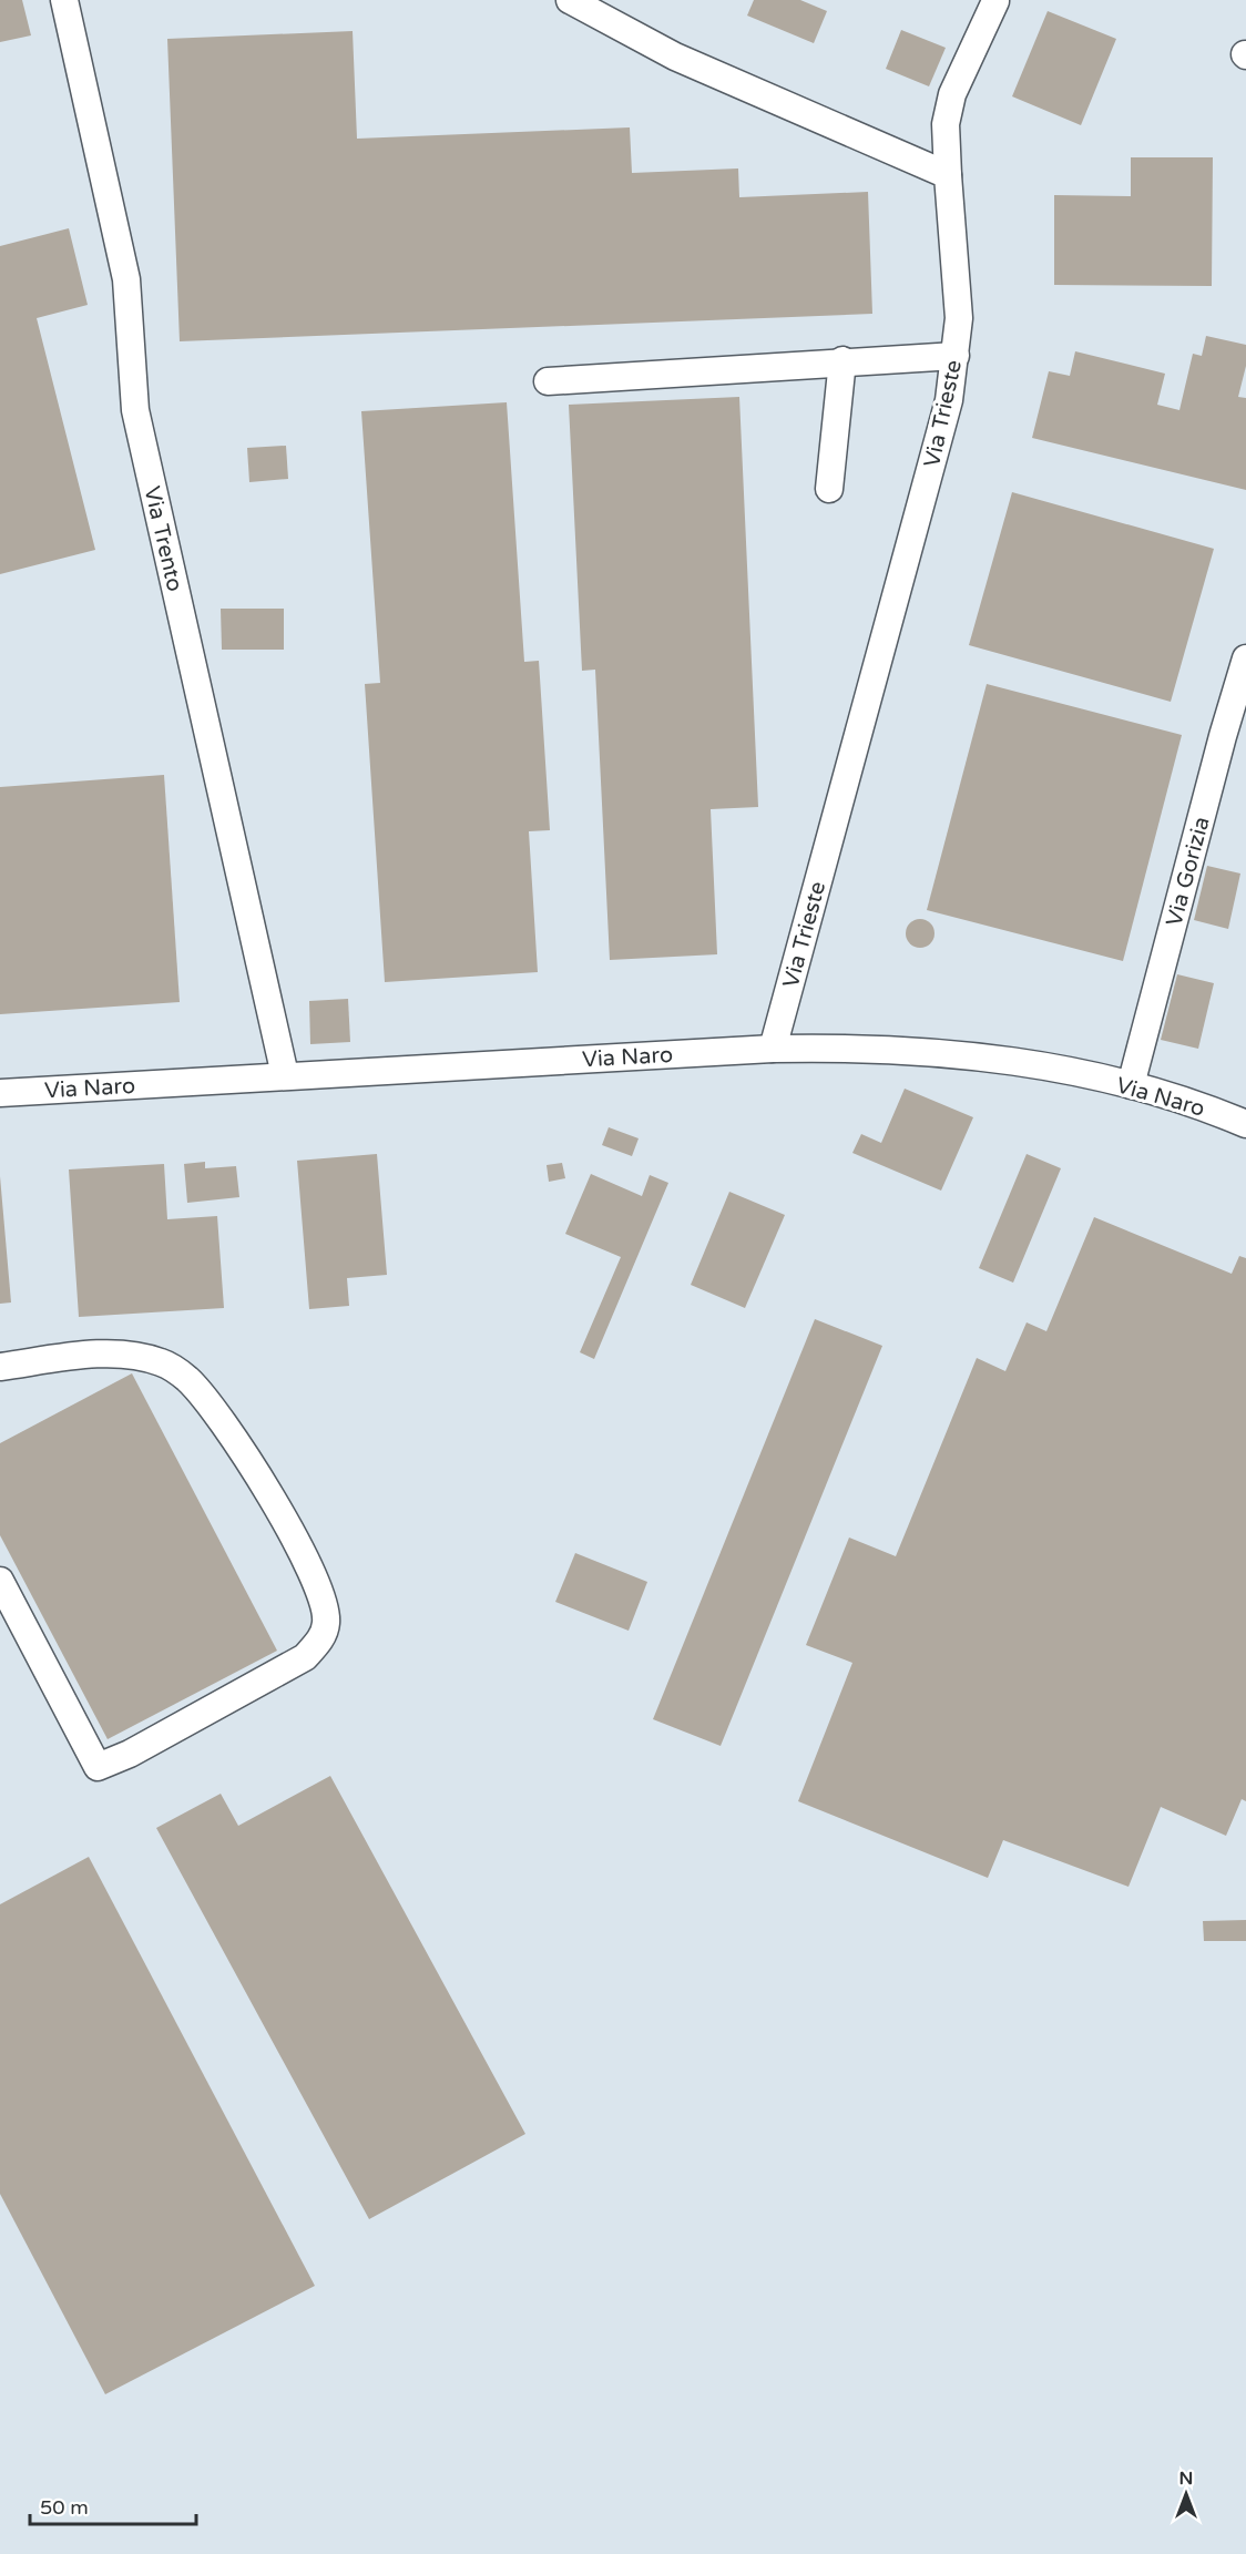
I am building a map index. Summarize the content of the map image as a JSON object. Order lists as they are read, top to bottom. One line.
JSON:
{"streets":{"street":["Via Trieste","Via Trento","Via Gorizia","Via Naro"]},"crossings":[["Via Trieste","Via Naro"],["Via Trento","Via Naro"],["Via Gorizia","Via Naro"]],"scale_bar":"50 m","north":"top"}
